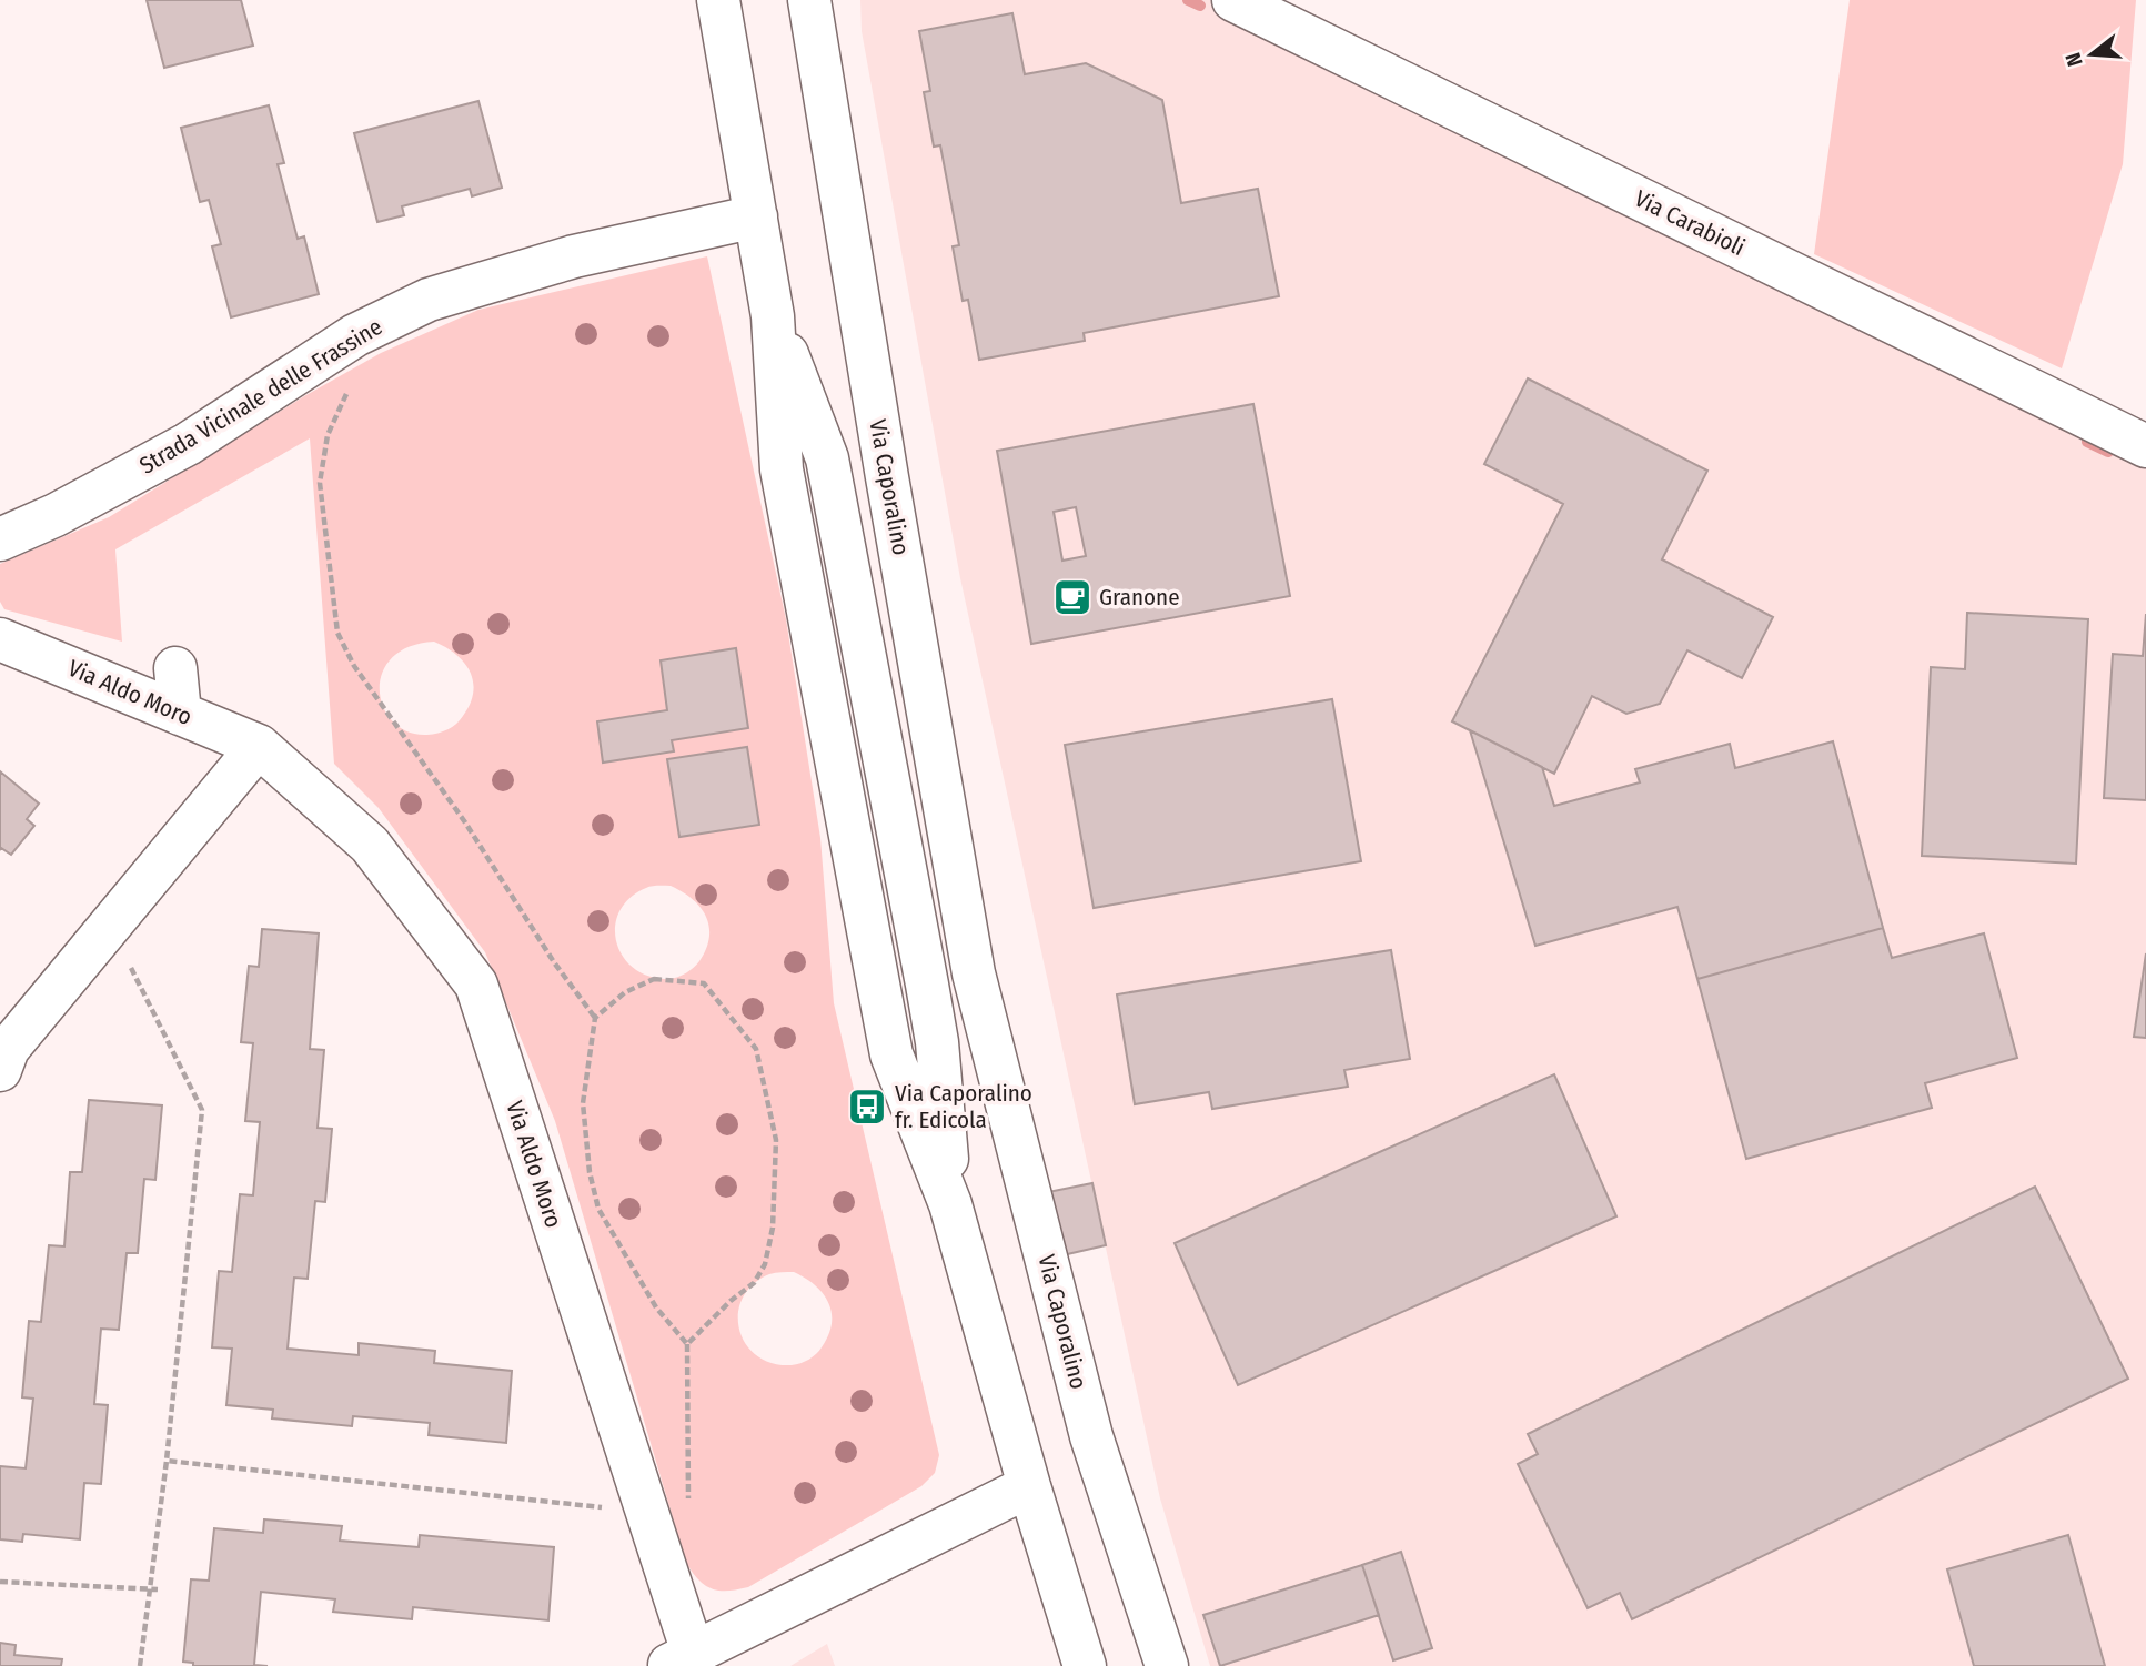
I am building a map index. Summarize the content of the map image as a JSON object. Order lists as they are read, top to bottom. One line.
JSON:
{"streets":{"street":["Via Carabioli","Strada Vicinale delle Frassine","Via Caporalino","Via Aldo Moro"]},"places":{"cafe":["Granone"],"bus stop":["Via Caporalino fr. Edicola"]},"north":"left"}
